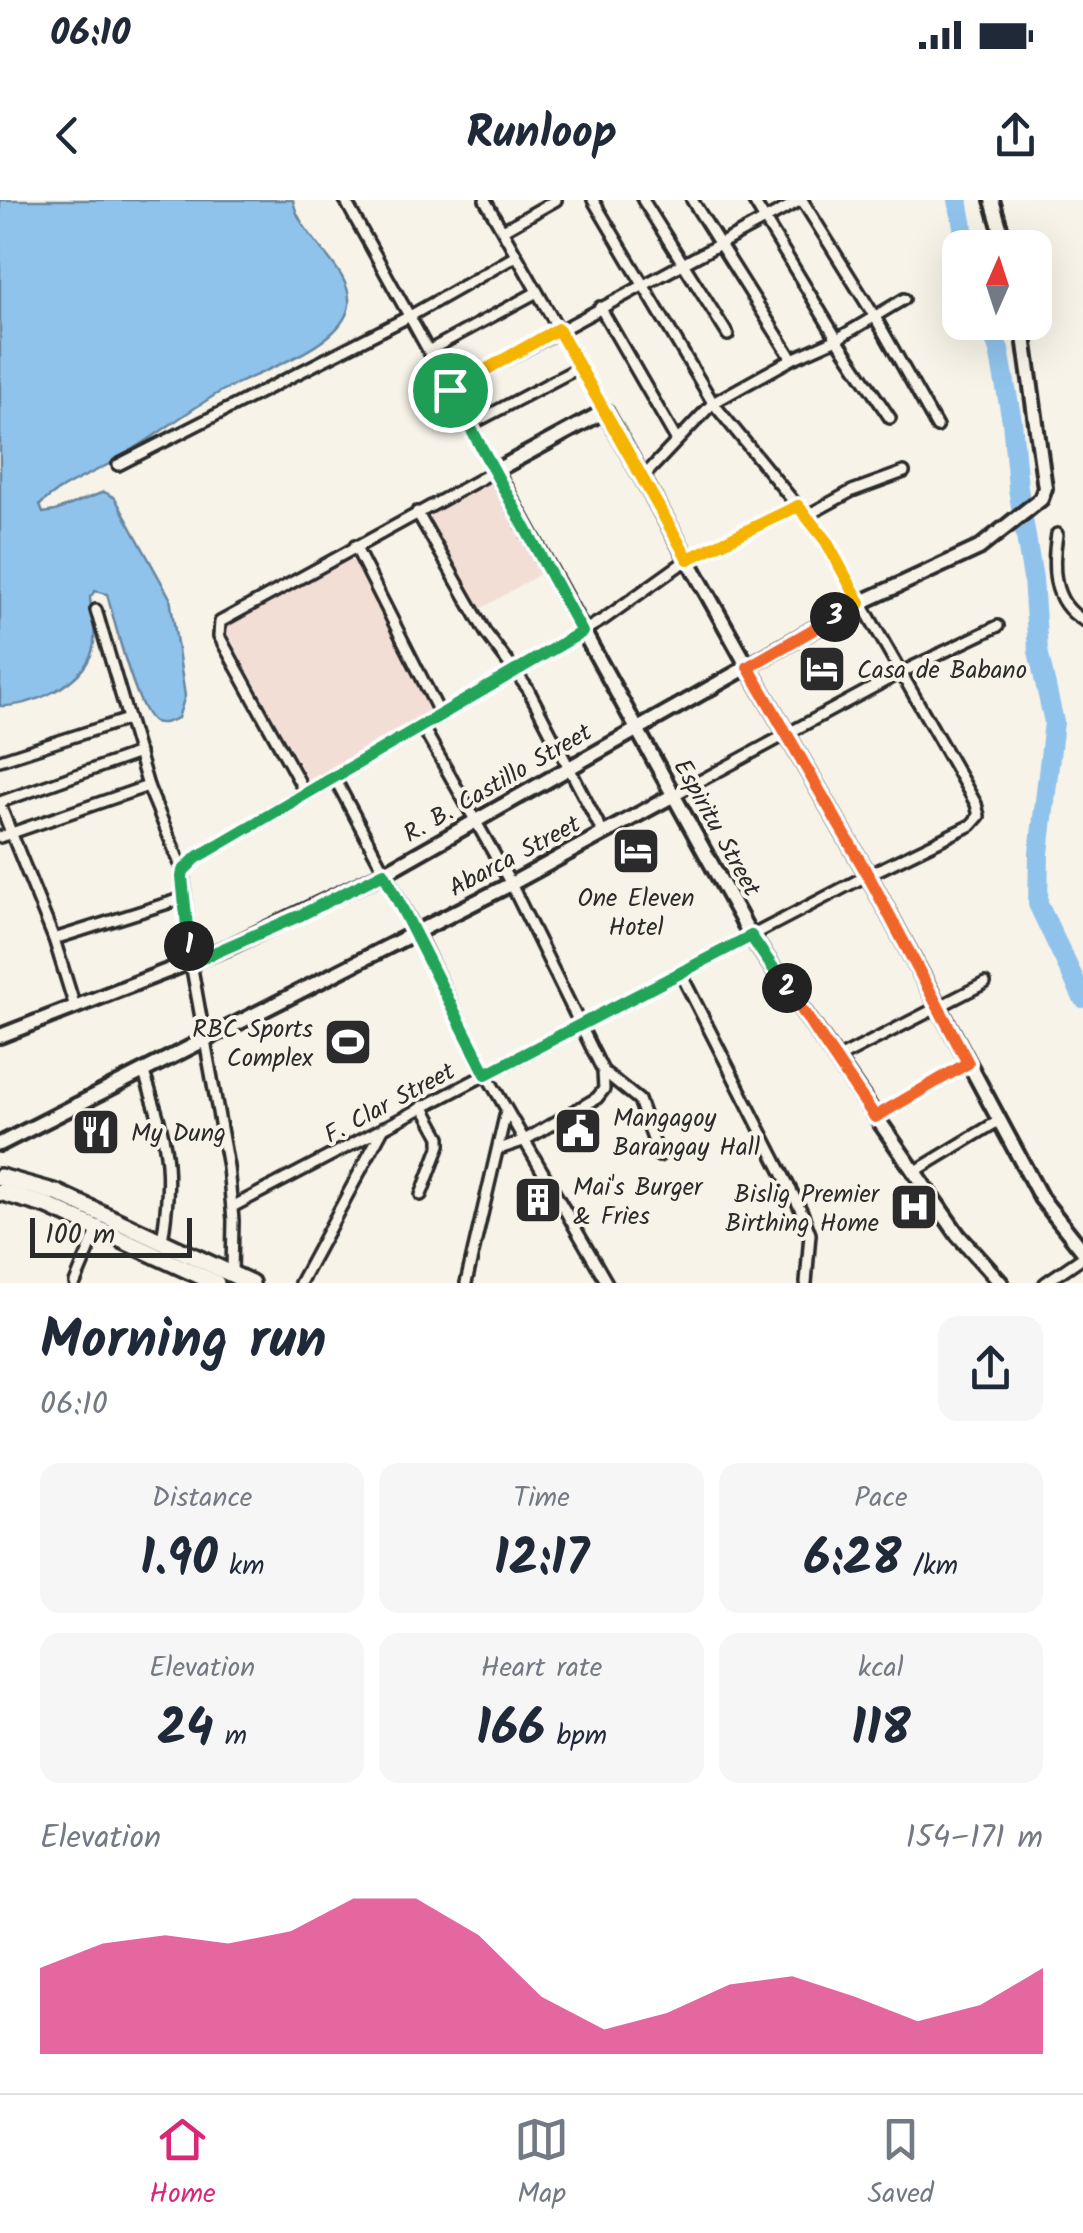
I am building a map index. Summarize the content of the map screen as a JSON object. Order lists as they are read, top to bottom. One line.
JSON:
{"streets":{"street":["R. B. Castillo Street","Espiritu Street","Abarca Street","F. Clar Street"]},"crossings":[["R. B. Castillo Street","Espiritu Street"],["Espiritu Street","Abarca Street"],["Espiritu Street","F. Clar Street"]],"places":{"hotel":["Casa de Babano","One Eleven Hotel"],"sports":["RBC Sports Complex"],"public building":["Mangagoy Barangay Hall"],"restaurant":["My Dung"],"building":["Mai's Burger & Fries"],"hospital":["Bislig Premier Birthing Home"]},"scale_bar":"100 m","north":"top","page":{"status":"06:10","header":"Runloop","pins":["3","1","2"],"scale":"100 m","heading":["Morning run","06:10"],"stats":[["Distance","1.90 km"],["Time","12:17"],["Pace","6:28 /km"],["Elevation","24 m"],["Heart rate","166 bpm"],["kcal","118"]],"chart":["Elevation","154–171 m"],"tabs":["Home","Map","Saved"]}}
